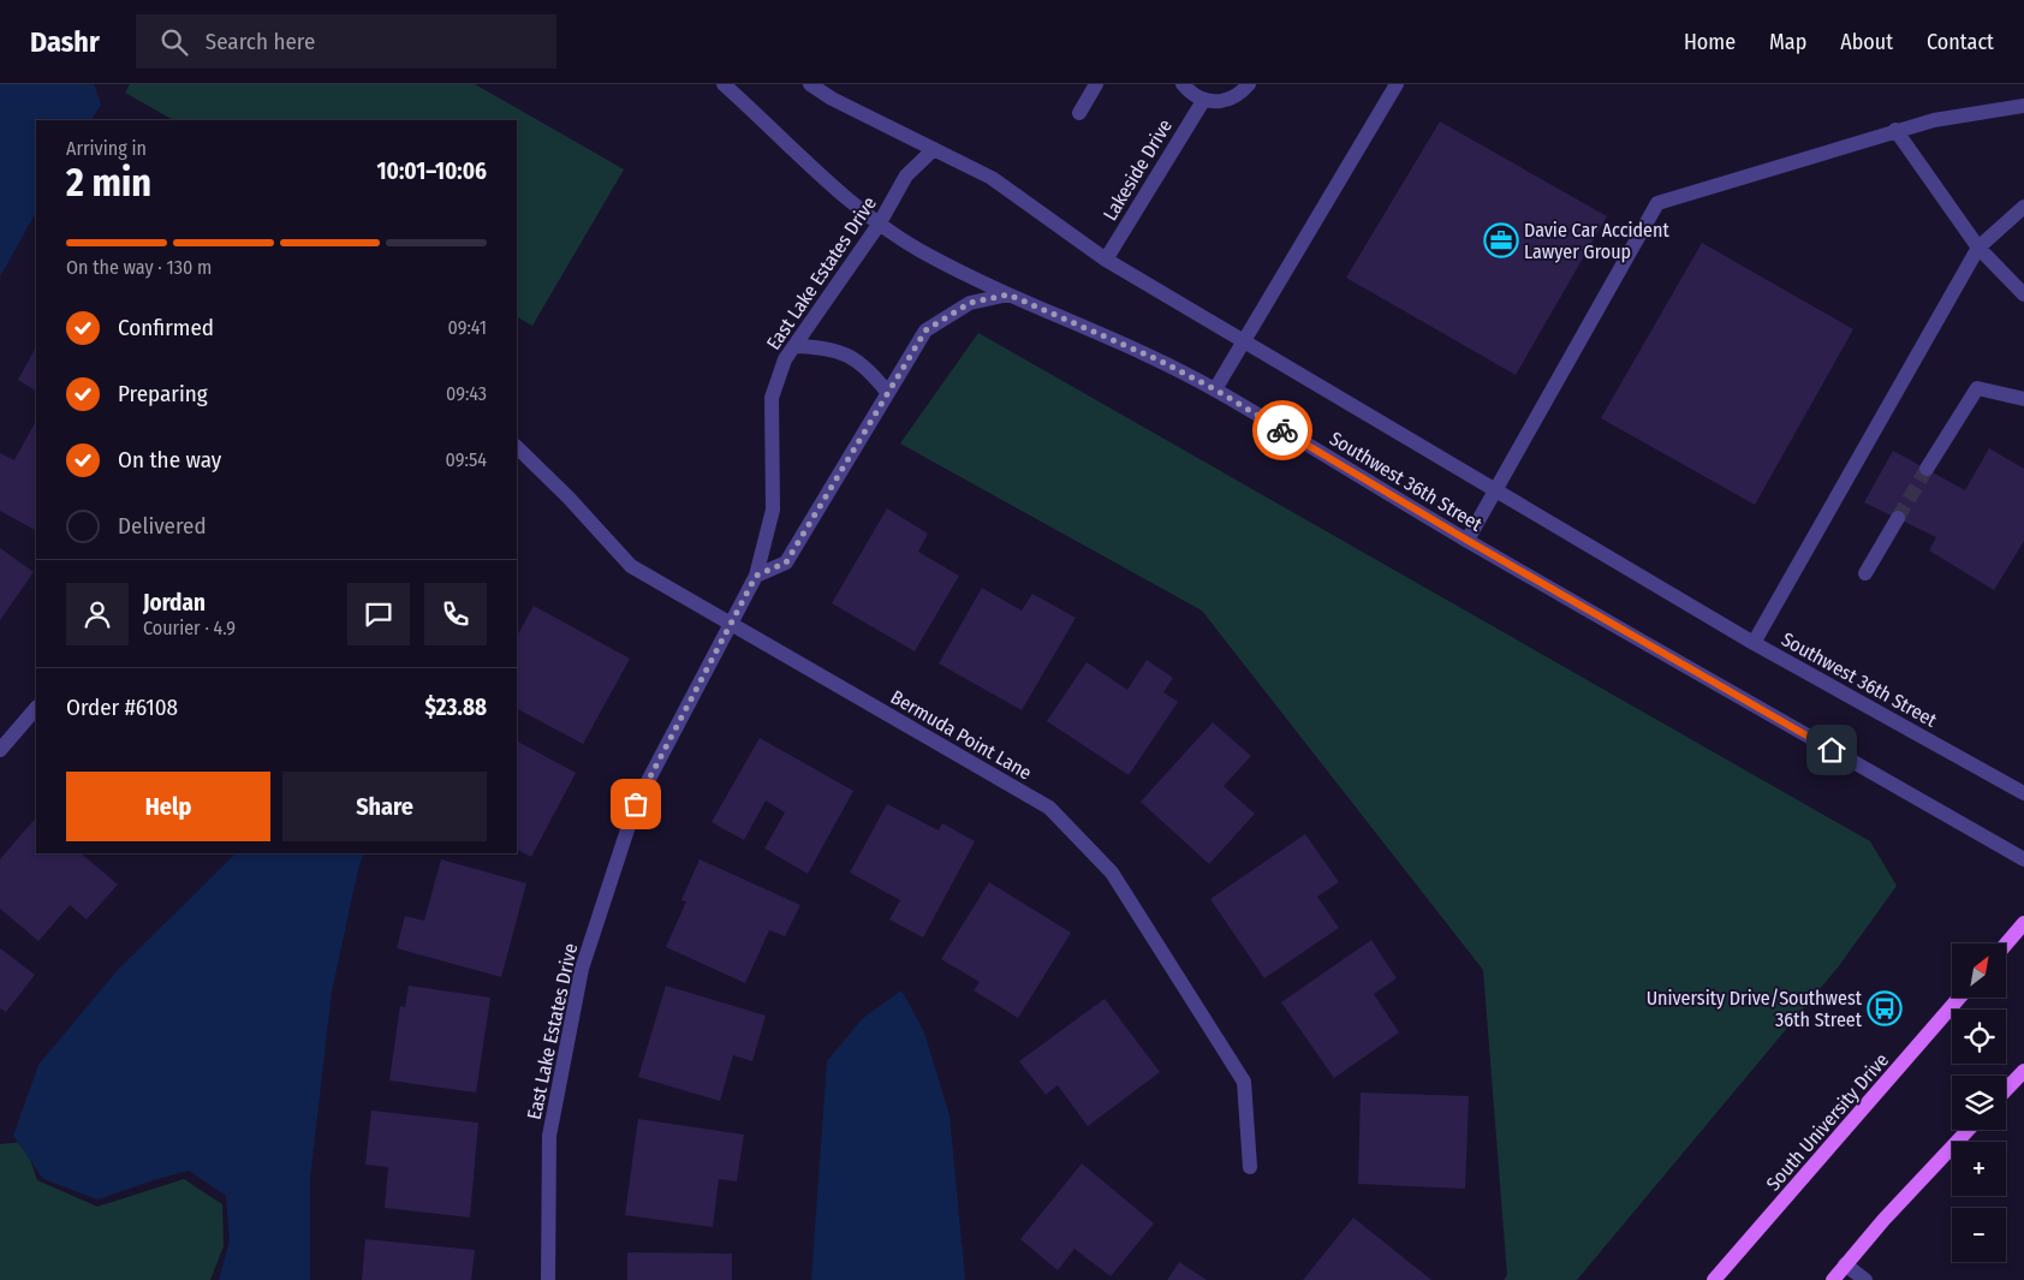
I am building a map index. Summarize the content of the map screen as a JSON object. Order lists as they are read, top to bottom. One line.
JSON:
{"streets":{"main road":["South University Drive"],"street":["Lakeside Drive","East Lake Estates Drive","Southwest 36th Street","Bermuda Point Lane"]},"crossings":[["Lakeside Drive","Southwest 36th Street"],["East Lake Estates Drive","Southwest 36th Street"],["East Lake Estates Drive","Bermuda Point Lane"]],"places":{"office":["Davie Car Accident Lawyer Group"],"bus stop":["University Drive/Southwest 36th Street"]},"north":"top right","page":{"header":"Dashr","search":"Search here","nav":["Home","Map","About","Contact"],"heading":["2 min","Arriving in","10:01–10:06"],"panel":["Jordan","Courier · 4.9","Order #6108","$23.88"],"bar":"On the way · 130 m","list":[["Confirmed","09:41"],["Preparing","09:43"],["On the way","09:54"],"Delivered"],"buttons":["Help","Share"],"map_buttons":["+","−"]}}
